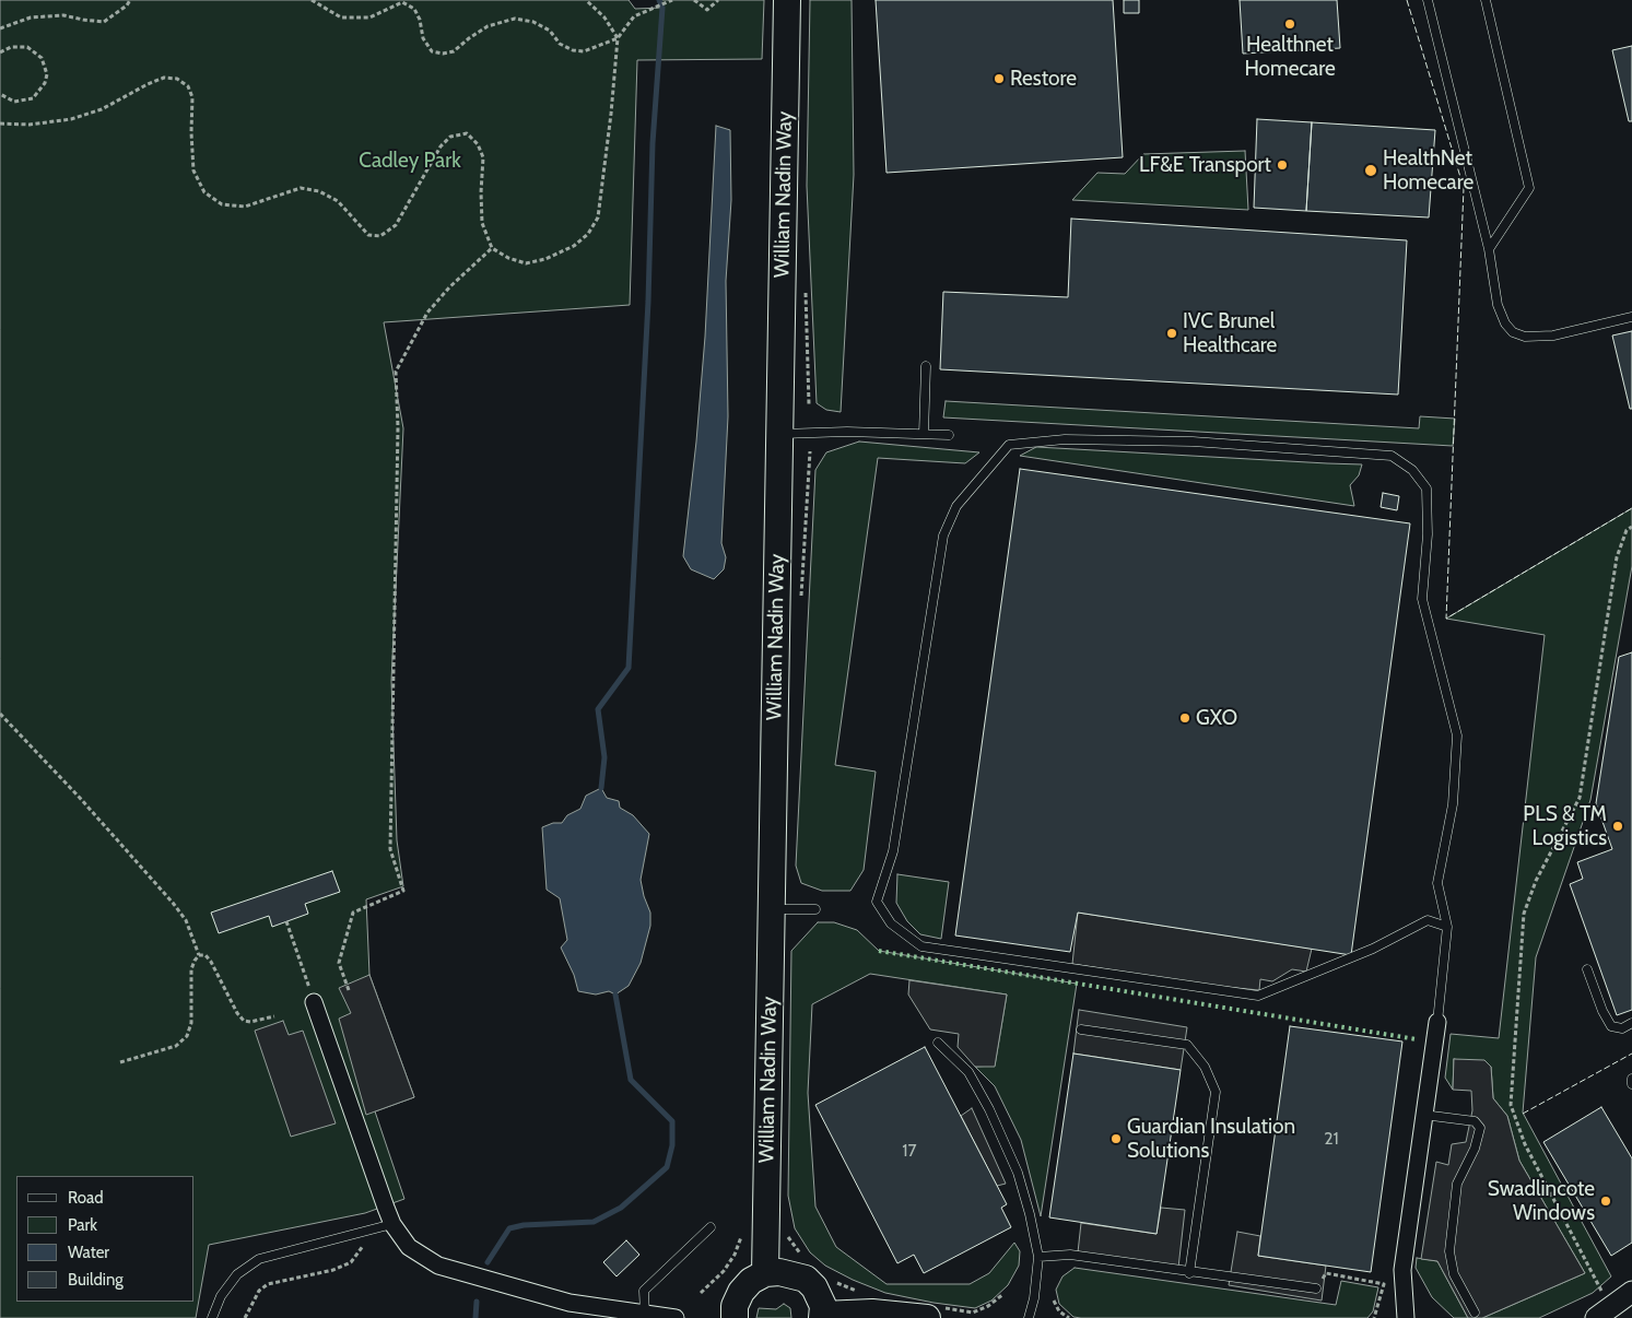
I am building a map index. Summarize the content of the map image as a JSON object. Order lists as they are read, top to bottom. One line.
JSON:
{"streets":{"main road":["William Nadin Way"]},"parks":["Cadley Park"],"places":["Healthnet Homecare","Restore","LF&E Transport","HealthNet Homecare","IVC Brunel Healthcare","GXO","PLS & TM Logistics","Guardian Insulation Solutions","Swadlincote Windows"],"house_numbers":["21","17"],"legend":["Road","Park","Water","Building"]}
